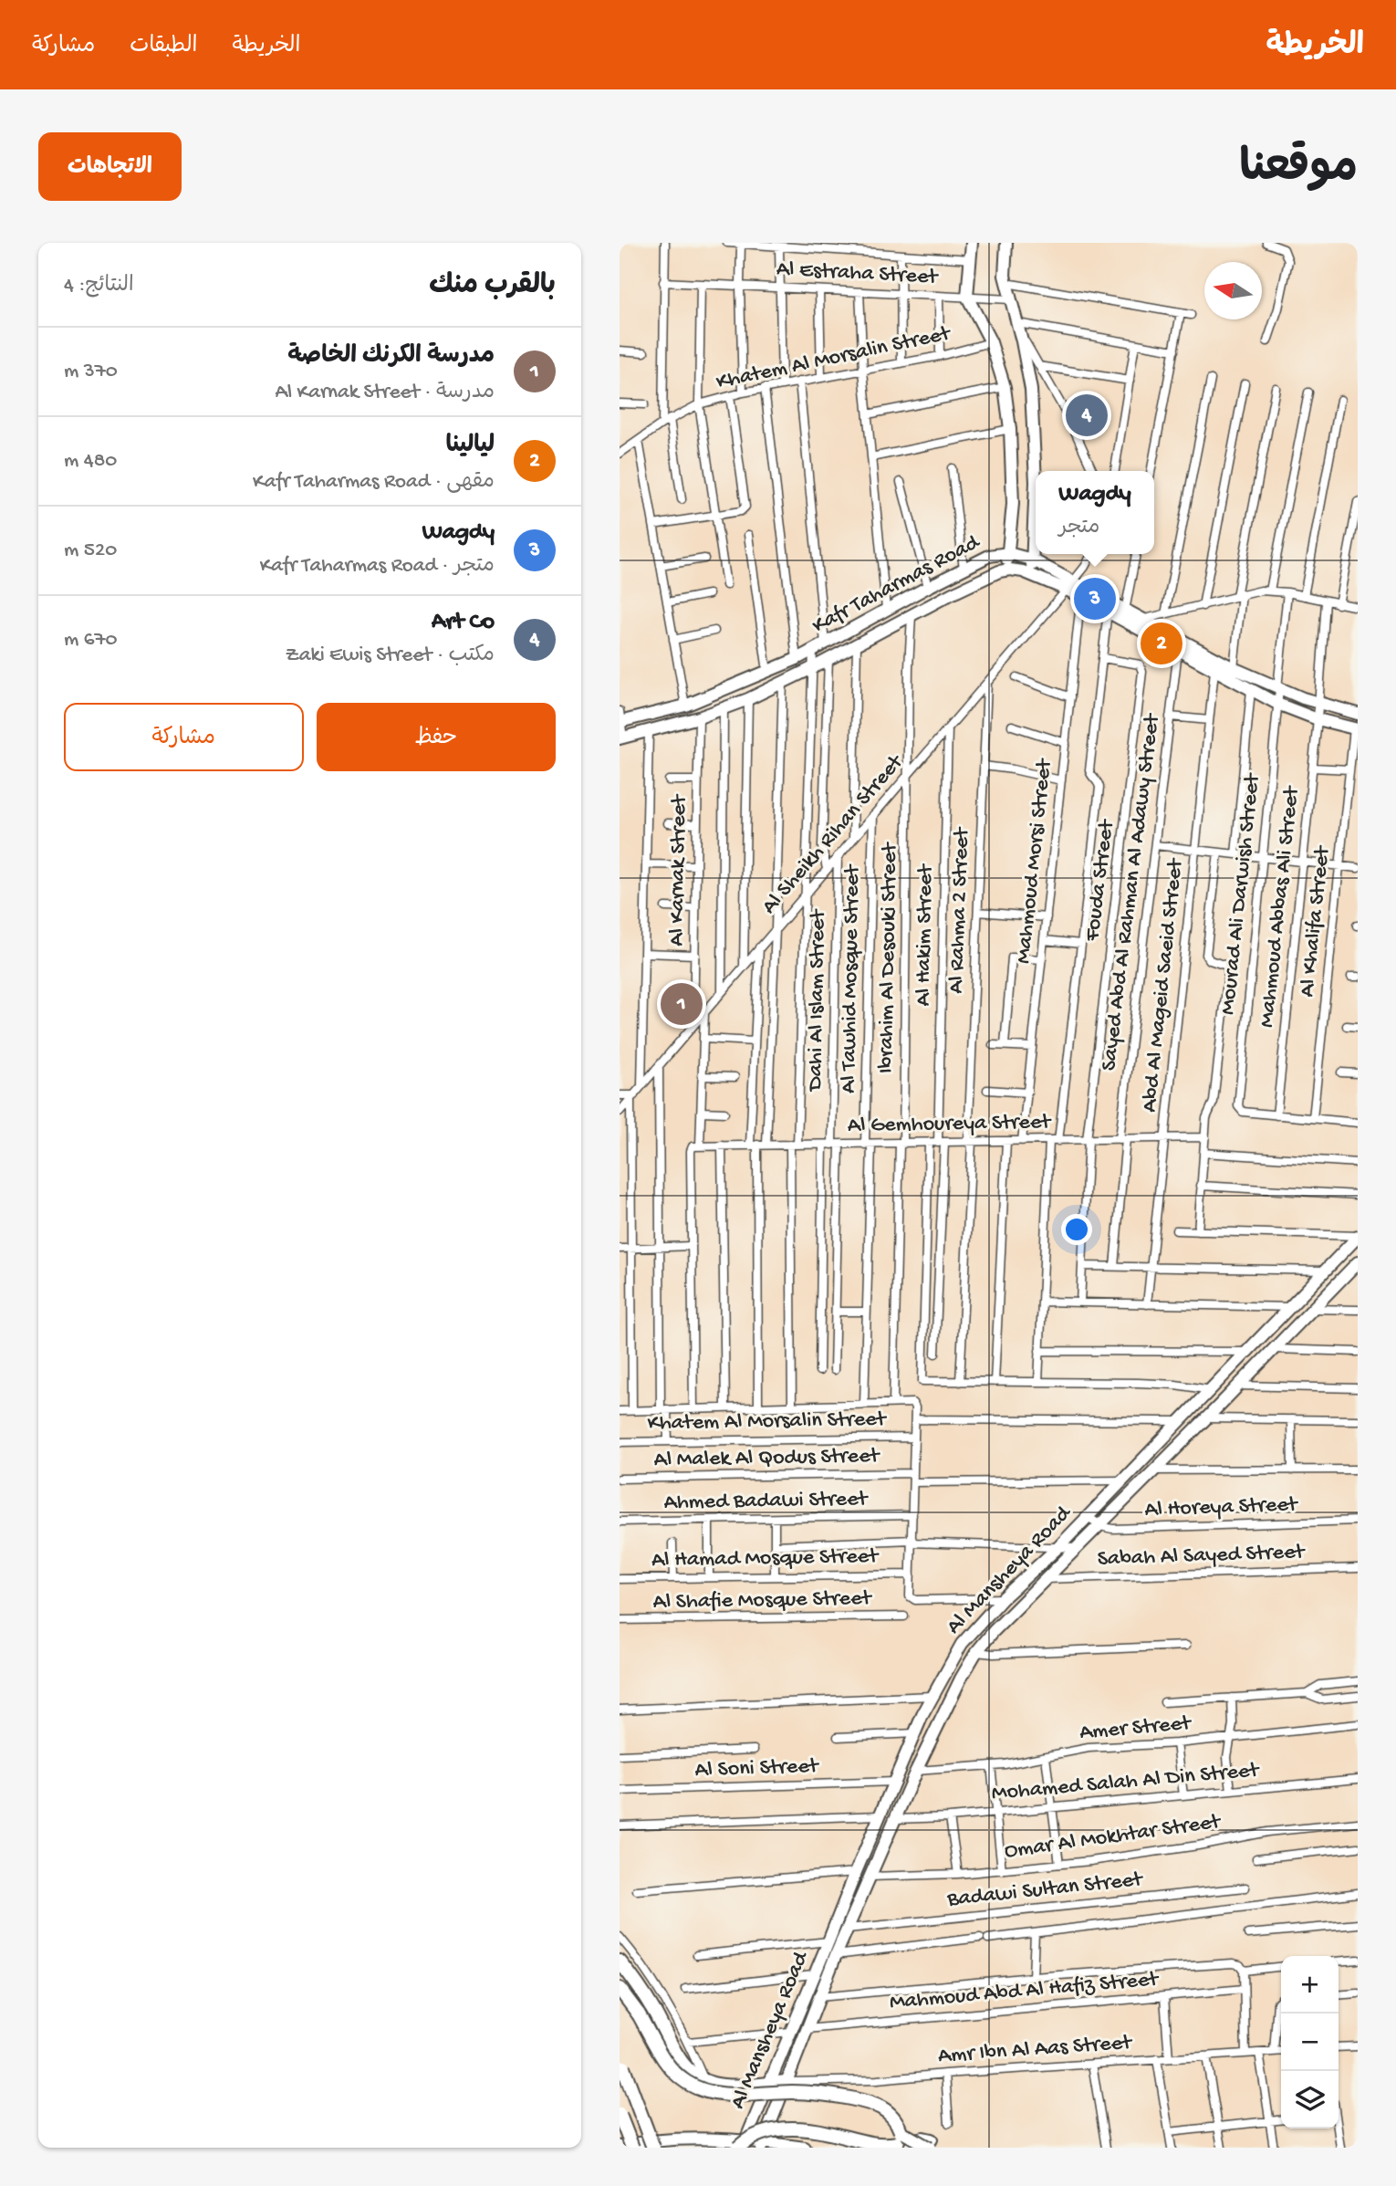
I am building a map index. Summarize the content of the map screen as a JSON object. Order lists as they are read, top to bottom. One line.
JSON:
{"streets":{"street":["Al Estraha Street","Khatem Al Morsalin Street","Kafr Taharmas Road","Al Sheikh Rihan Street","Mahmoud Morsi Street","Al Karnak Street","Fouda Street","Sayed Abd Al Rahman Al Adawy Street","Mourad Ali Darwish Street","Mahmoud Abbas Ali Street","Al Rahma 2 Street","Al Khalifa Street","Al Hakim Street","Ibrahim Al Desouki Street","Al Tawhid Mosque Street","Abd Al Mageid Saeid Street","Dahi Al Islam Street","Al Gemhoureya Street","Al Malek Al Qodus Street","Ahmed Badawi Street","Al Horeya Street","Sabah Al Sayed Street","Al Hamad Mosque Street","Al Mansheya Road","Al Shafie Mosque Street","Amer Street","Al Soni Street","Mohamed Salah Al Din Street","Omar Al Mokhtar Street","Badawi Sultan Street","Mahmoud Abd Al Hafiz Street","Amr Ibn Al Aas Street"]},"crossings":[["Kafr Taharmas Road","Al Sheikh Rihan Street"],["Kafr Taharmas Road","Mahmoud Morsi Street"],["Kafr Taharmas Road","Al Karnak Street"],["Kafr Taharmas Road","Sayed Abd Al Rahman Al Adawy Street"],["Kafr Taharmas Road","Mourad Ali Darwish Street"],["Kafr Taharmas Road","Mahmoud Abbas Ali Street"],["Kafr Taharmas Road","Al Khalifa Street"],["Kafr Taharmas Road","Ibrahim Al Desouki Street"],["Kafr Taharmas Road","Abd Al Mageid Saeid Street"],["Al Sheikh Rihan Street","Mahmoud Morsi Street"],["Al Sheikh Rihan Street","Al Karnak Street"],["Al Sheikh Rihan Street","Al Rahma 2 Street"],["Al Sheikh Rihan Street","Al Hakim Street"],["Al Sheikh Rihan Street","Ibrahim Al Desouki Street"],["Al Sheikh Rihan Street","Al Tawhid Mosque Street"],["Al Sheikh Rihan Street","Dahi Al Islam Street"],["Mahmoud Morsi Street","Al Gemhoureya Street"],["Fouda Street","Al Gemhoureya Street"],["Sayed Abd Al Rahman Al Adawy Street","Al Gemhoureya Street"],["Mourad Ali Darwish Street","Mahmoud Abbas Ali Street"],["Al Rahma 2 Street","Al Gemhoureya Street"],["Al Hakim Street","Al Gemhoureya Street"],["Ibrahim Al Desouki Street","Al Gemhoureya Street"],["Al Tawhid Mosque Street","Al Gemhoureya Street"],["Abd Al Mageid Saeid Street","Al Gemhoureya Street"],["Dahi Al Islam Street","Al Gemhoureya Street"],["Al Horeya Street","Al Mansheya Road"],["Sabah Al Sayed Street","Al Mansheya Road"],["Al Mansheya Road","Amer Street"],["Al Mansheya Road","Al Soni Street"],["Al Mansheya Road","Mohamed Salah Al Din Street"],["Al Mansheya Road","Omar Al Mokhtar Street"],["Al Mansheya Road","Badawi Sultan Street"],["Al Mansheya Road","Mahmoud Abd Al Hafiz Street"],["Al Mansheya Road","Amr Ibn Al Aas Street"]],"north":"left","page":{"header":"الخريطة","nav":["الخريطة","الطبقات","مشاركة"],"title":"موقعنا","buttons":["الاتجاهات",["حفظ","مشاركة"]],"heading":["بالقرب منك","النتائج: 4"],"list":[{"mark":"1","name":"مدرسة الكرنك الخاصة","note":"مدرسة · Al Karnak Street","value":"370 m"},{"mark":"2","name":"ليالينا","note":"مقهى · Kafr Taharmas Road","value":"480 m"},{"mark":"3","name":"Wagdy","note":"متجر · Kafr Taharmas Road","value":"520 m"},{"mark":"4","name":"Art Co","note":"مكتب · Zaki Ewis Street","value":"670 m"}],"pins":["4","3","2","1"],"popup":["Wagdy","متجر"],"map_buttons":["+","−"]}}
